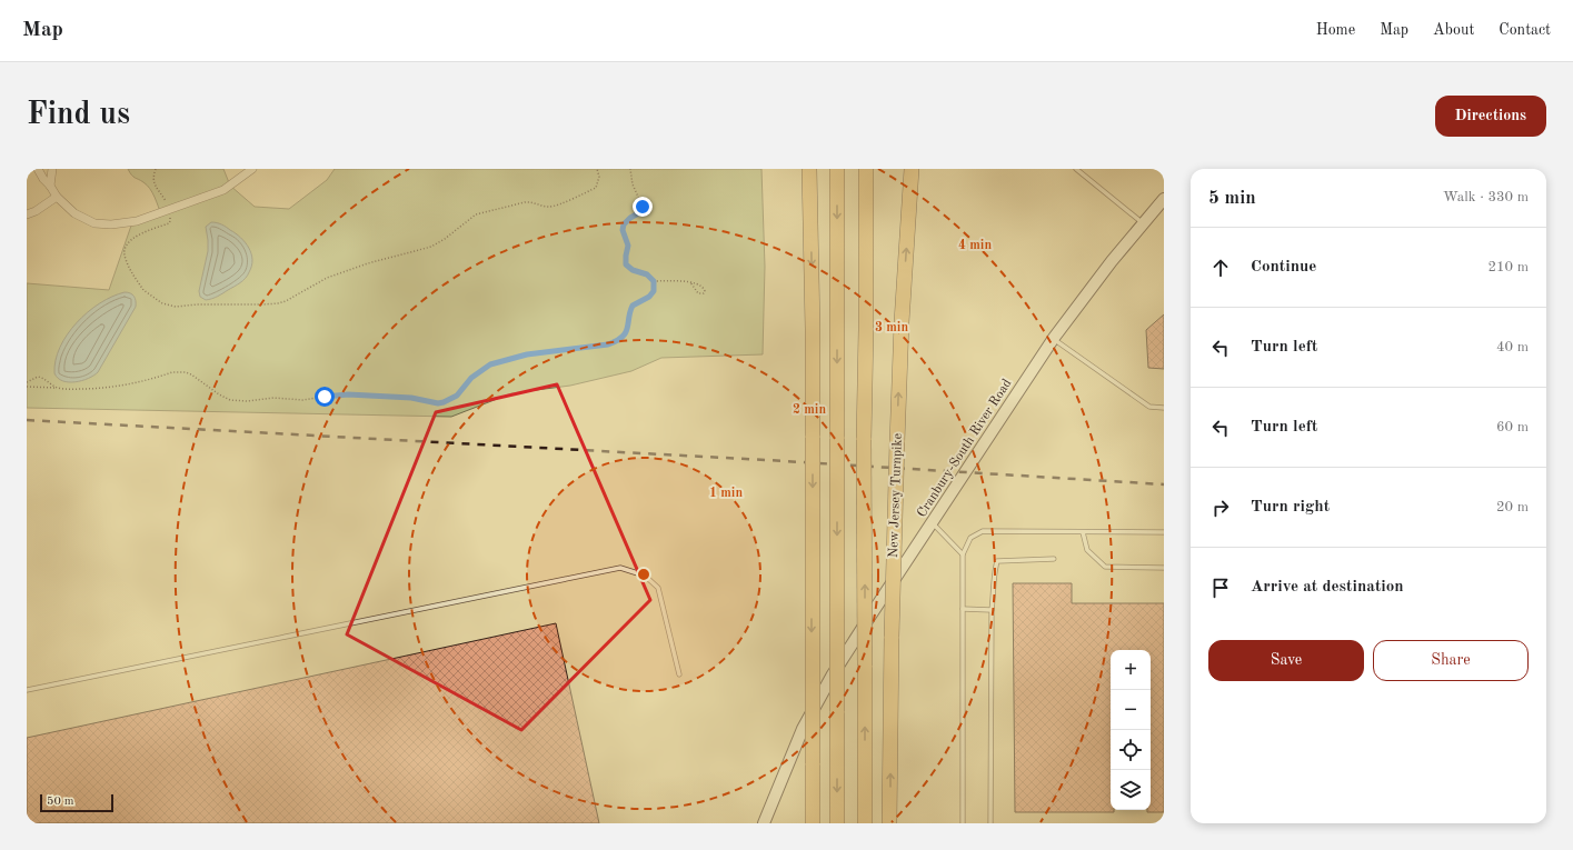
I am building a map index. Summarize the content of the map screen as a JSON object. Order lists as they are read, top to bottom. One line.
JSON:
{"streets":{"highway":["New Jersey Turnpike"],"main road":["Cranbury-South River Road"]},"scale_bar":"50 m","page":{"header":"Map","nav":["Home","Map","About","Contact"],"buttons":["Directions",["Save","Share"]],"title":"Find us","heading":["5 min","Walk · 330 m"],"list":[["Continue","210 m"],["Turn left","40 m"],["Turn left","60 m"],["Turn right","20 m"],"Arrive at destination"],"map_buttons":["+","−"],"scale":"50 m"},"rings":["4 min","3 min","2 min","1 min"]}
